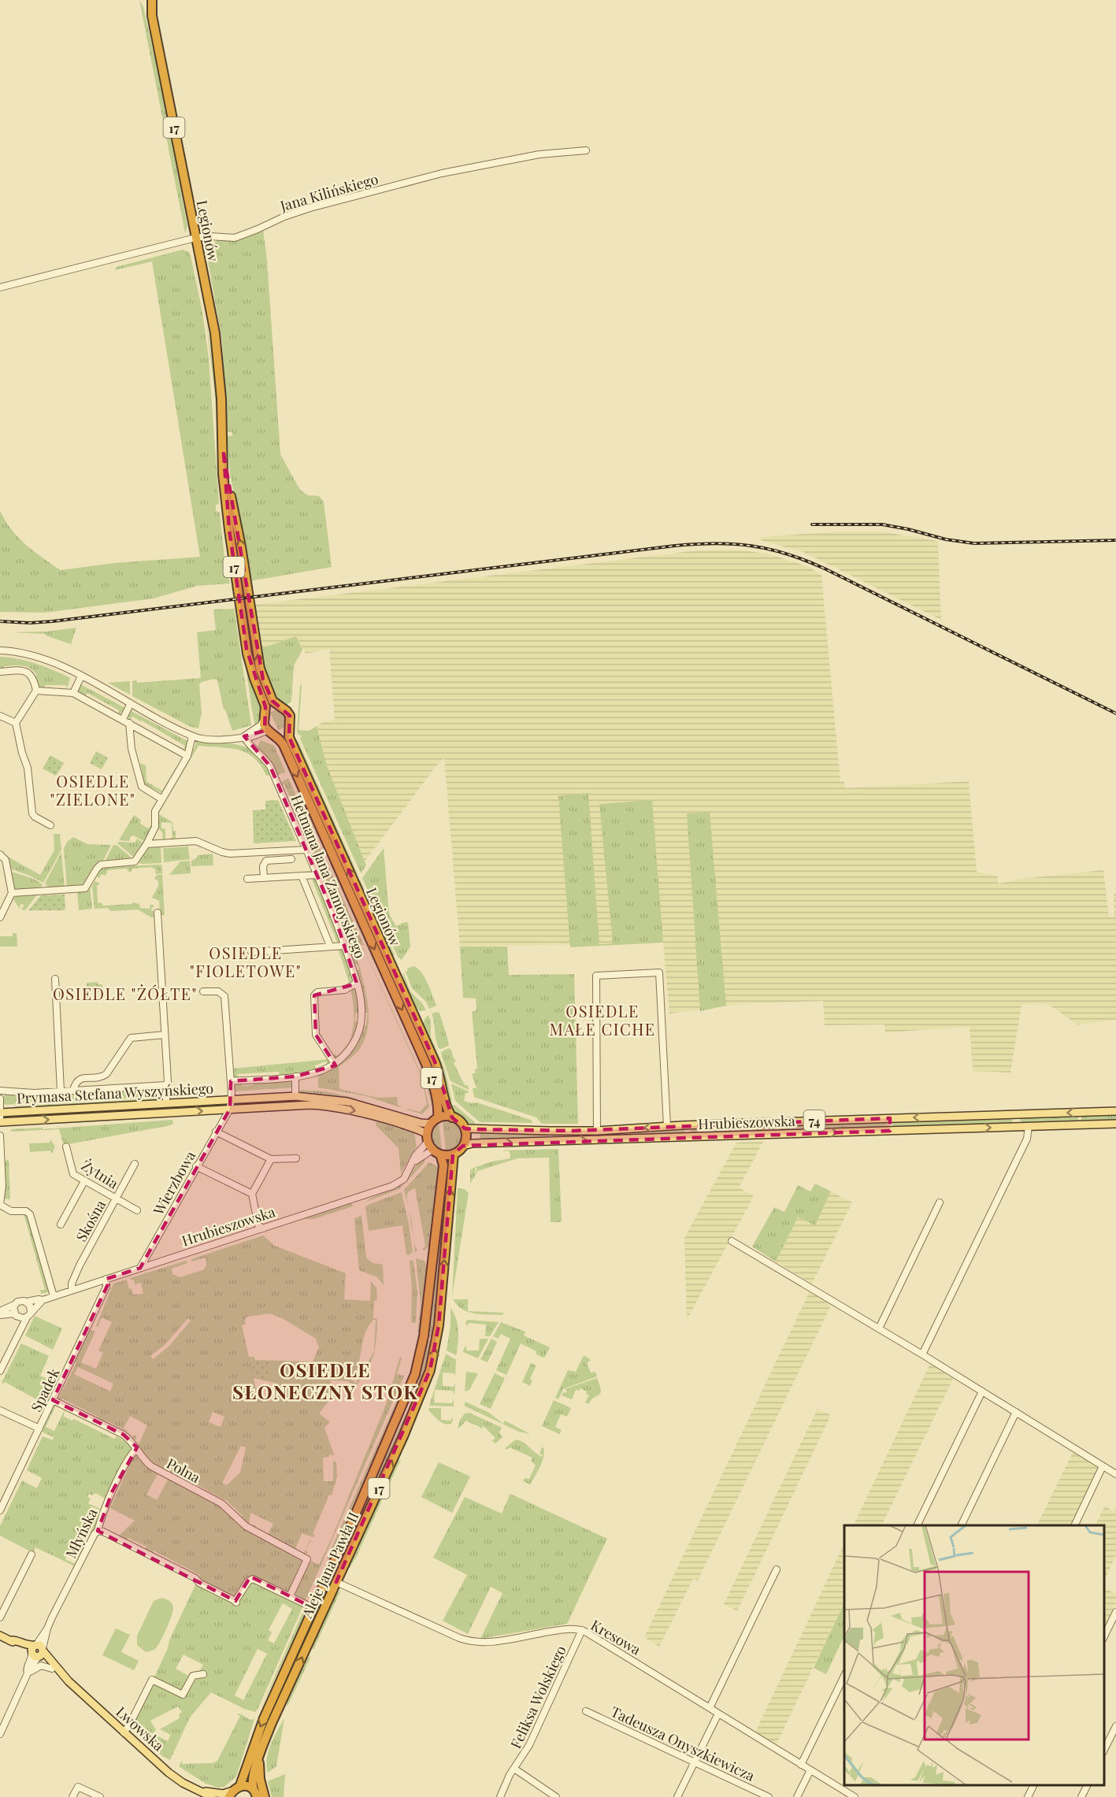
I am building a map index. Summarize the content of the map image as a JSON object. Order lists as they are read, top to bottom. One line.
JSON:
{"streets":{"highway":["17","Legionów","Aleje Jana Pawła II"],"main road":["Prymasa Stefana Wyszyńskiego","74","Hrubieszowska","Lwowska"],"street":["Jana Kilińskiego","Hetmana Jana Zamoyskiego","Żytnia","Wierzbowa","Skośna","Spadek","Polna","Młyńska","Kresowa","Feliksa Wolskiego","Tadeusza Onyszkiewicza"]},"crossings":[["17","Legionów"],["17","Aleje Jana Pawła II"],["Jana Kilińskiego","Legionów"],["Legionów","Prymasa Stefana Wyszyńskiego"],["Legionów","Hrubieszowska"],["Legionów","Aleje Jana Pawła II"],["Prymasa Stefana Wyszyńskiego","Hrubieszowska"],["Prymasa Stefana Wyszyńskiego","Wierzbowa"],["Prymasa Stefana Wyszyńskiego","Aleje Jana Pawła II"],["Hrubieszowska","Wierzbowa"],["Hrubieszowska","Skośna"],["Hrubieszowska","Spadek"],["Hrubieszowska","Aleje Jana Pawła II"],["Żytnia","Skośna"],["Spadek","Polna"],["Polna","Młyńska"],["Młyńska","Lwowska"],["Aleje Jana Pawła II","Kresowa"],["Kresowa","Feliksa Wolskiego"]],"districts":["OSIEDLE \"ZIELONE\"","OSIEDLE \"FIOLETOWE\"","OSIEDLE \"ŻÓŁTE\"","OSIEDLE MAŁE CICHE","OSIEDLE SŁONECZNY STOK"]}
